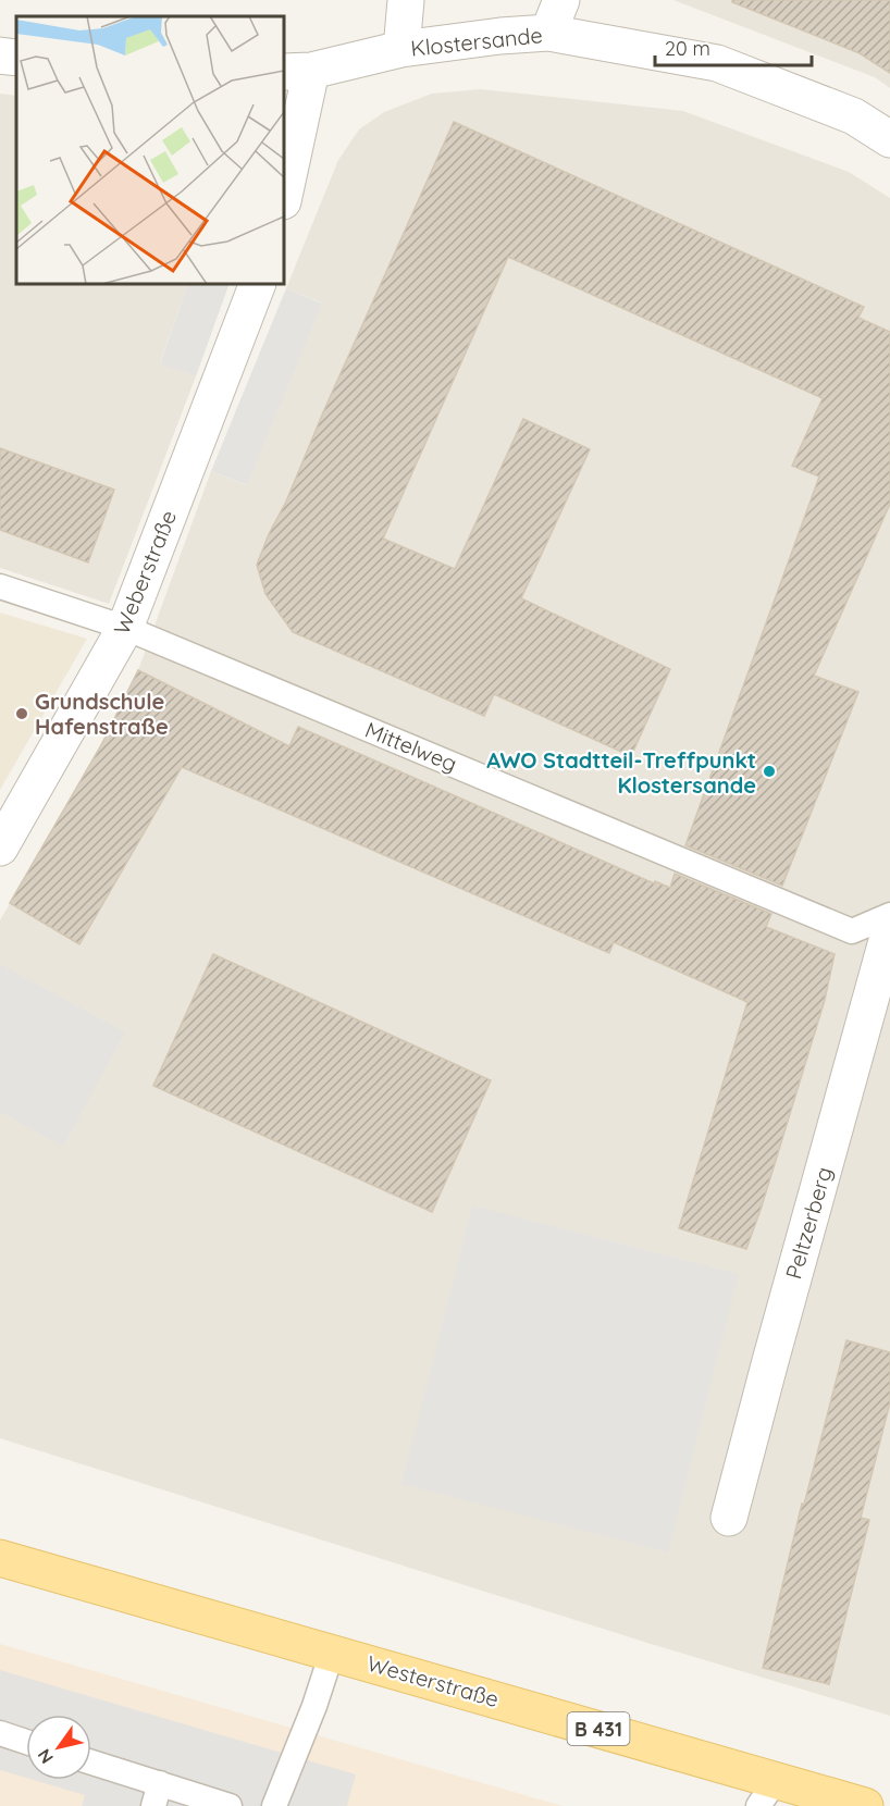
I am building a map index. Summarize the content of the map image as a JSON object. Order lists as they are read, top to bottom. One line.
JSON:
{"streets":{"main road":["Westerstraße","B 431"],"street":["Klostersande","Weberstraße","Peltzerberg"],"lane":["Mittelweg"]},"crossings":[["Weberstraße","Mittelweg"]],"places":["Grundschule Hafenstraße","AWO Stadtteil-Treffpunkt Klostersande"],"scale_bar":"20 m","north":"bottom left"}
